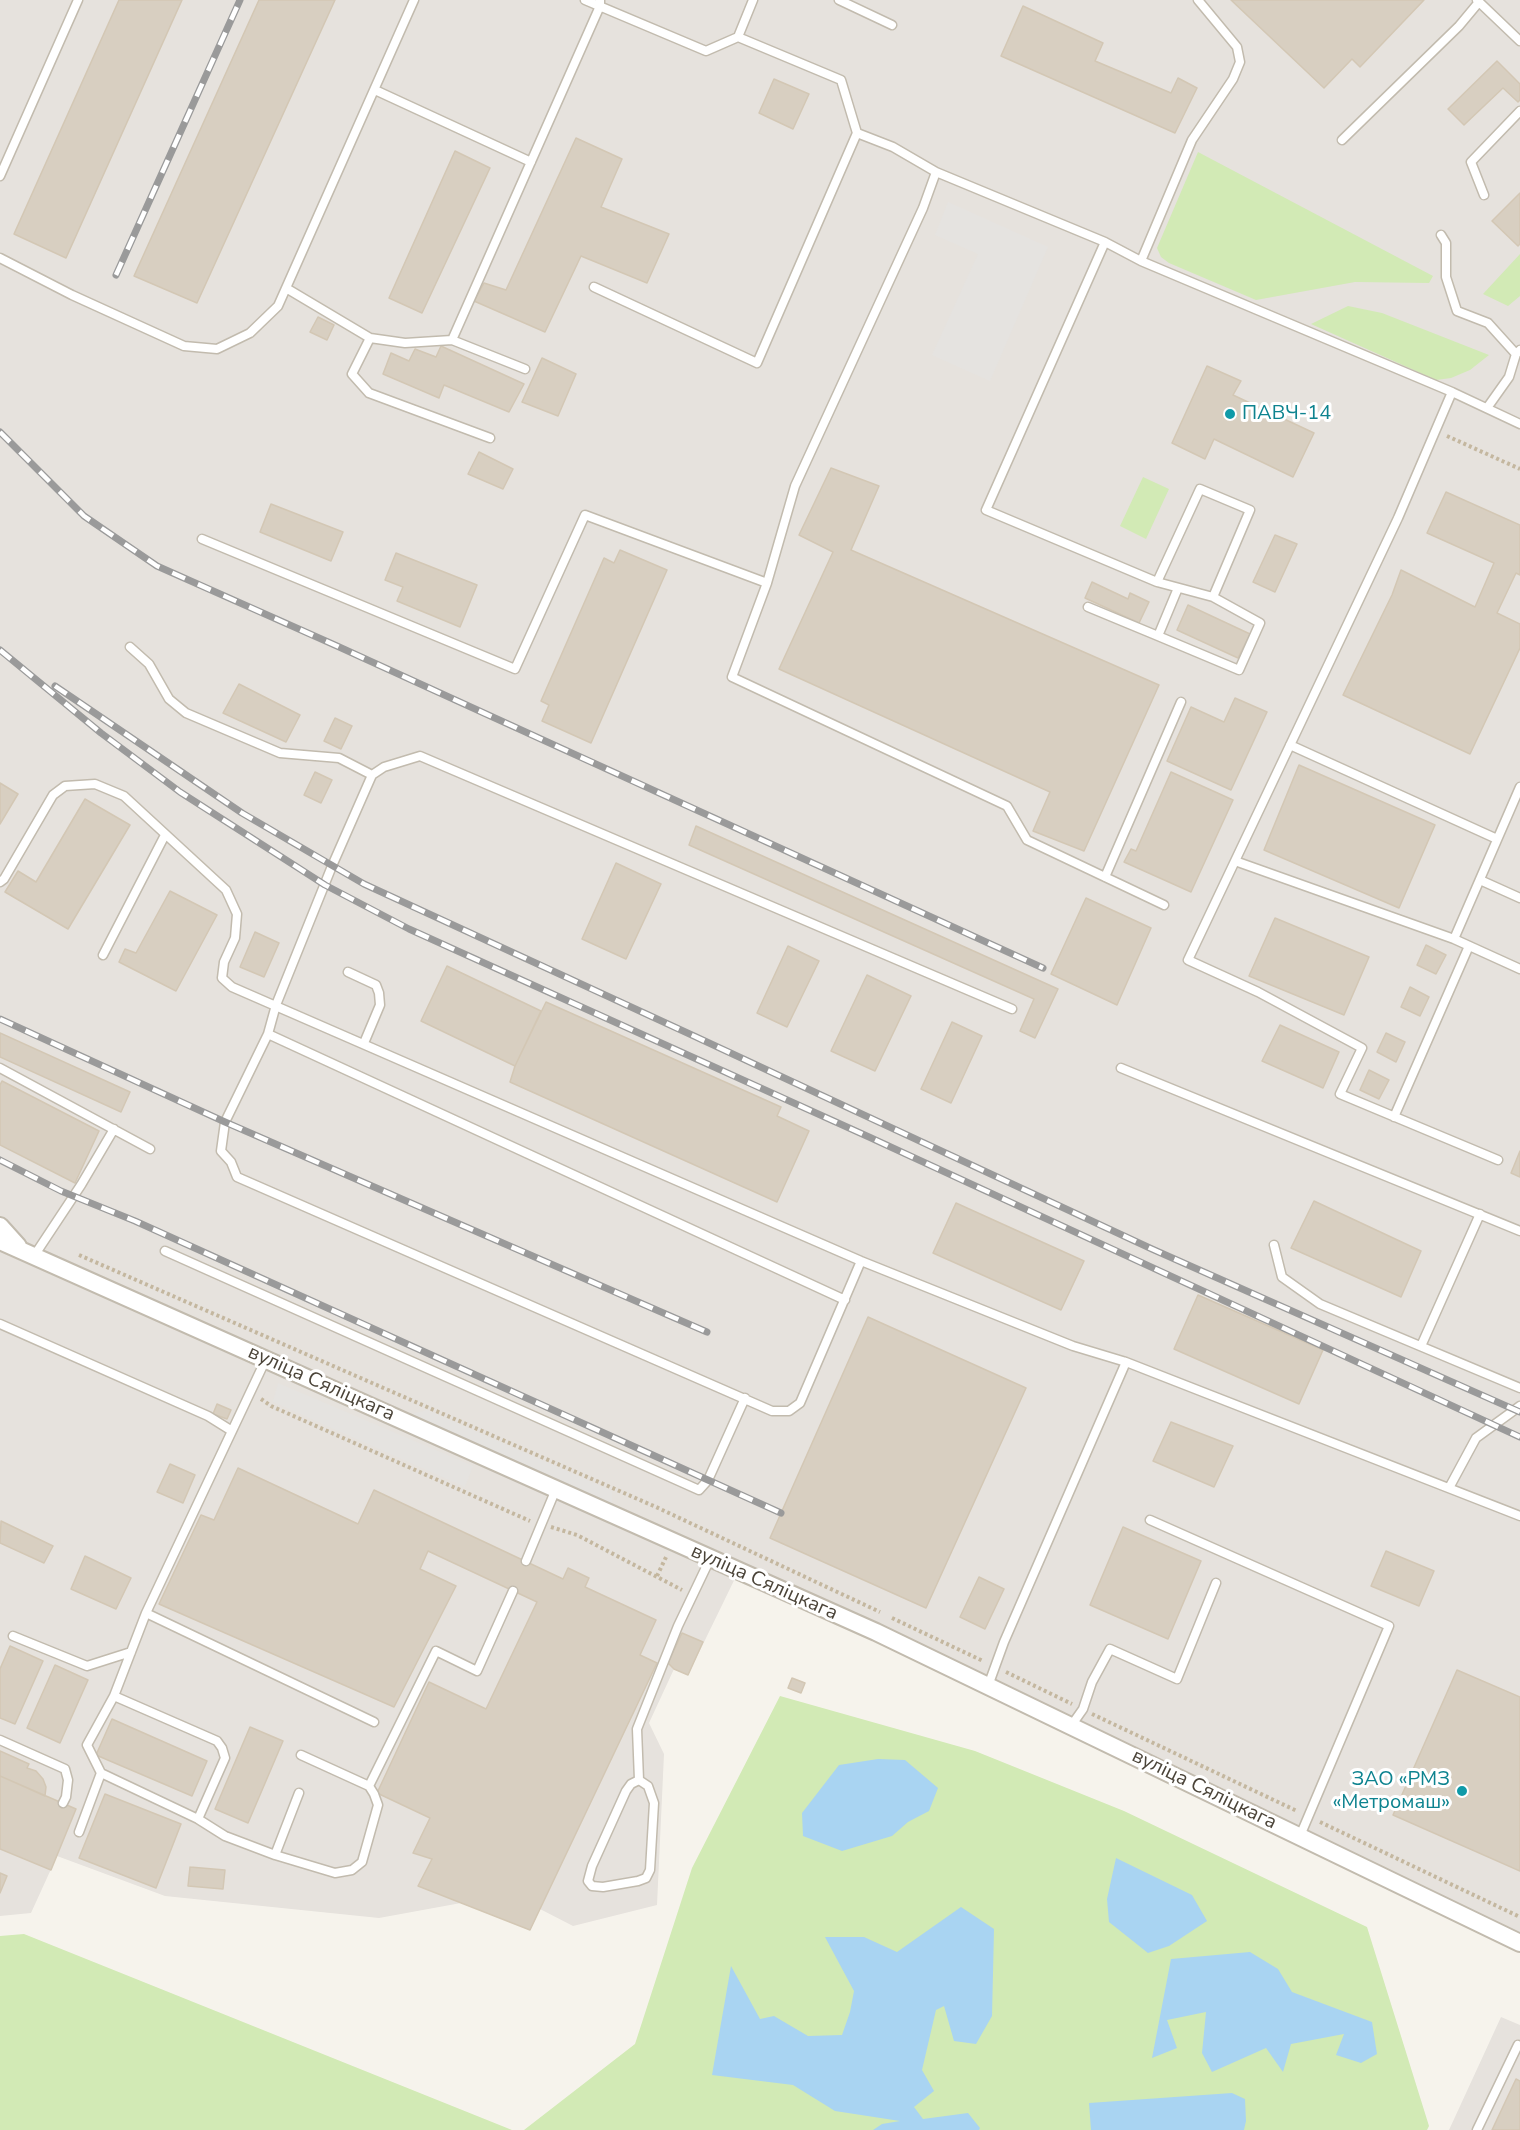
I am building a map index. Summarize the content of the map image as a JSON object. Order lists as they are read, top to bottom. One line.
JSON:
{"streets":{"street":["вуліца Сяліцкага"]},"places":["ПАВЧ-14","ЗАО «РМЗ «Метромаш»"]}
